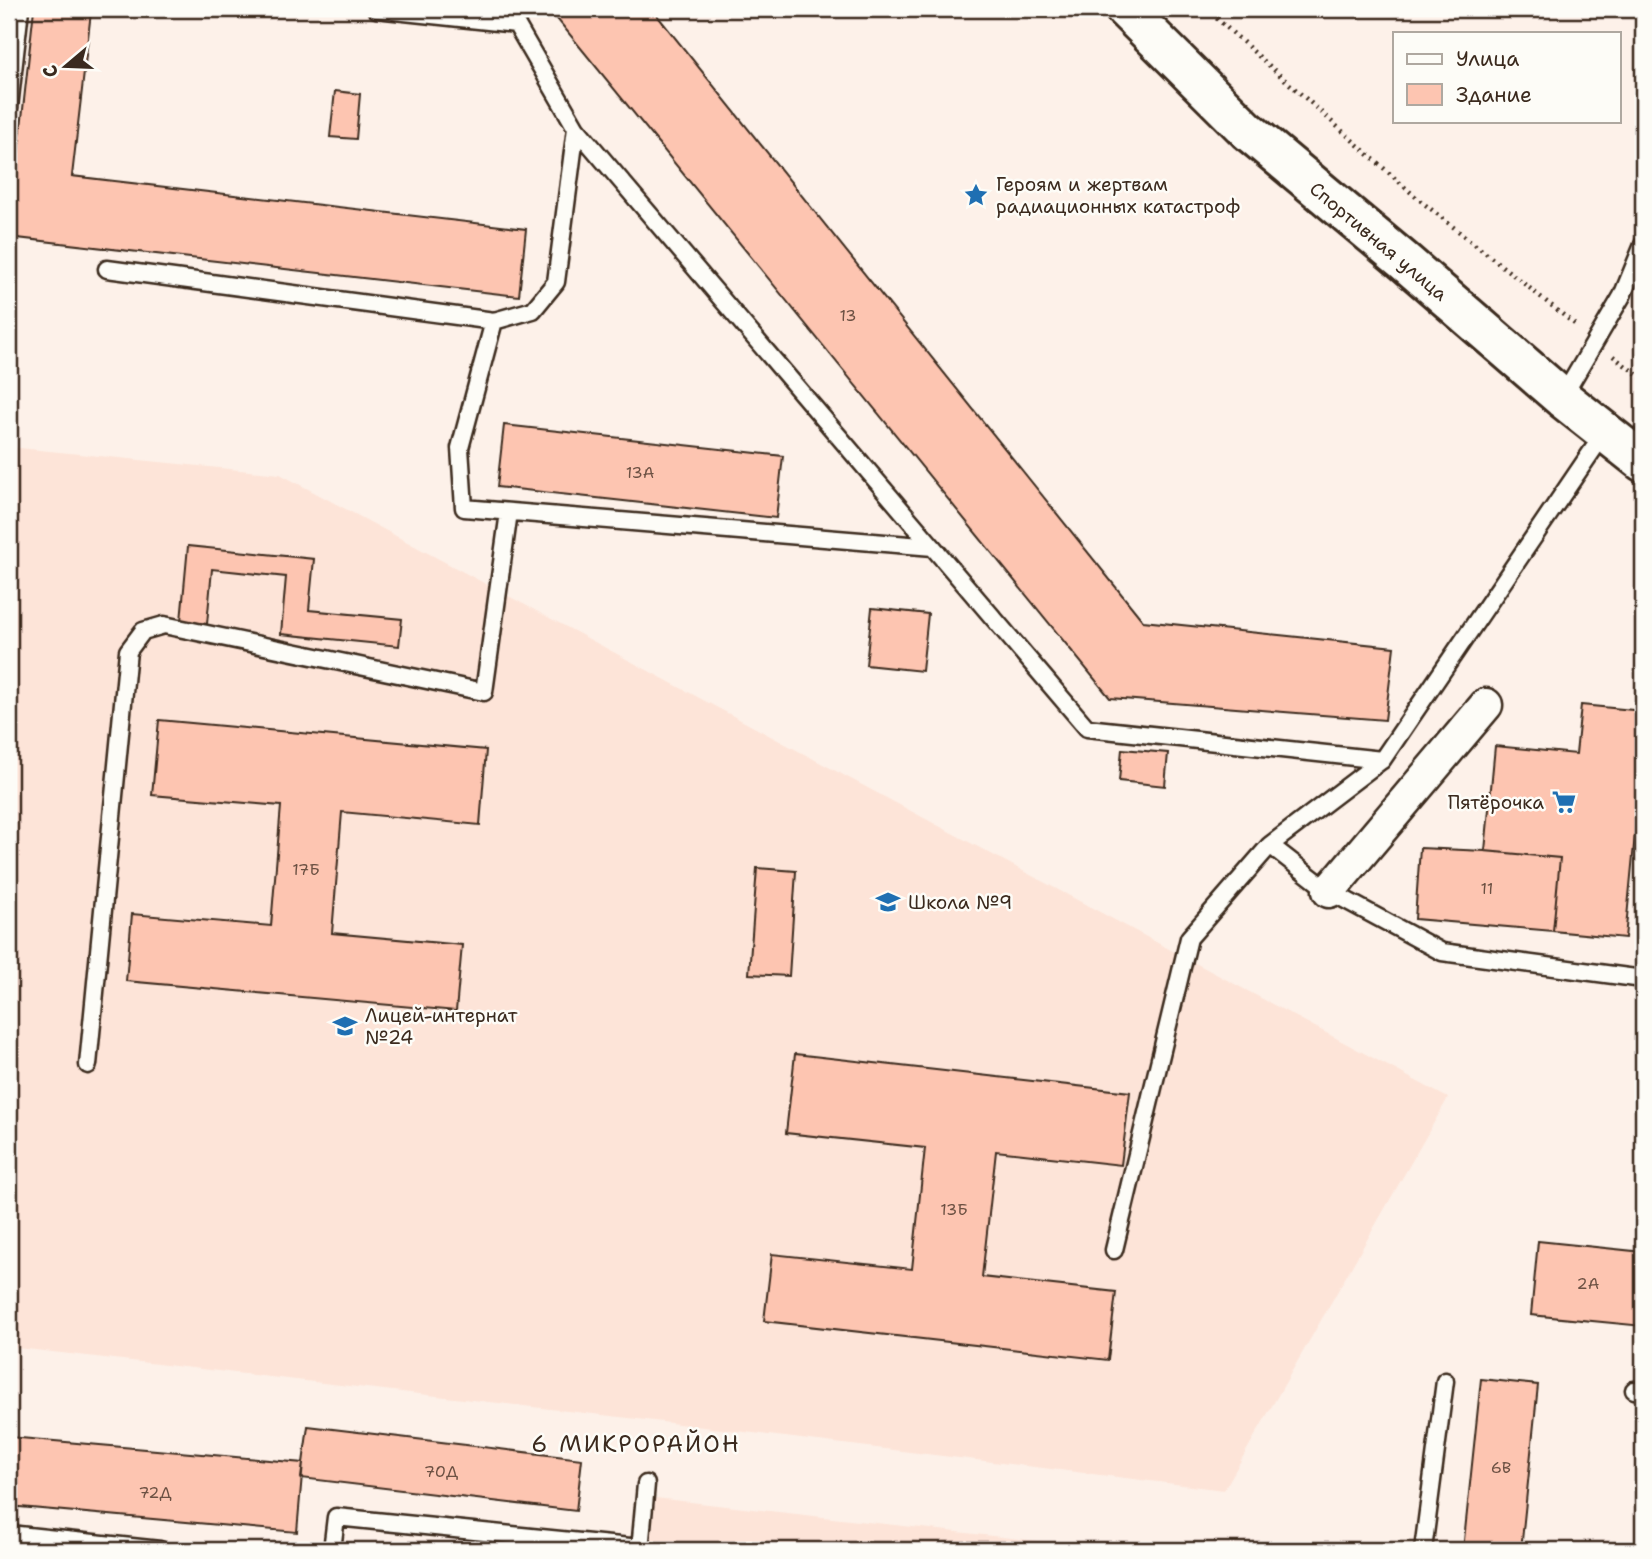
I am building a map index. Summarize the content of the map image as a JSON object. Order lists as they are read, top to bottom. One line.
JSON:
{"streets":{"street":["Спортивная улица"]},"districts":["6 МИКРОРАЙОН"],"places":{"place":["Героям и жертвам радиационных катастроф"],"supermarket":["Пятёрочка"],"school or university":["Школа №9","Лицей-интернат №24"]},"house_numbers":["13","13А","17Б","11","13Б","2А","6В","70Д","72Д"],"legend":["Улица","Здание"],"north":"left"}
